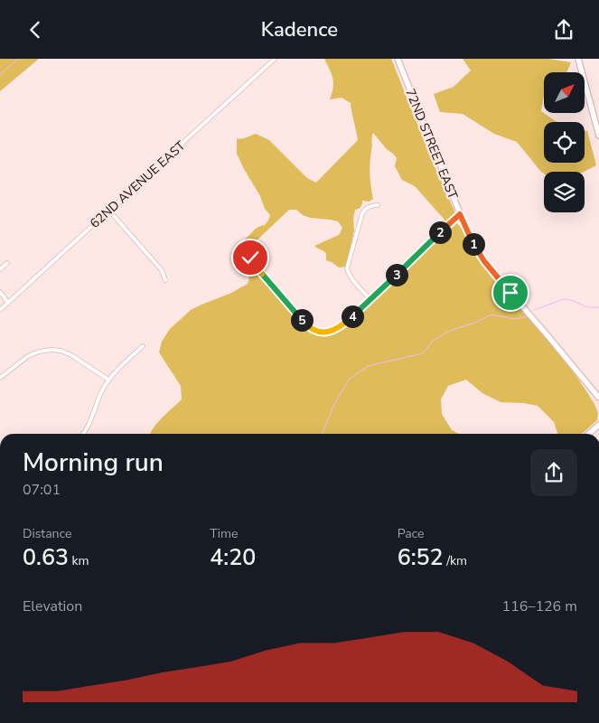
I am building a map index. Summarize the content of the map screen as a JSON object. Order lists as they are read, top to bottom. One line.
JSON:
{"streets":{"main road":["72ND STREET EAST"],"street":["62ND AVENUE EAST"]},"north":"top right","page":{"header":"Kadence","pins":["2","1","3","4","5"],"heading":["Morning run","07:01"],"stats":[["Distance","0.63 km"],["Time","4:20"],["Pace","6:52 /km"]],"chart":["Elevation","116–126 m"]}}
